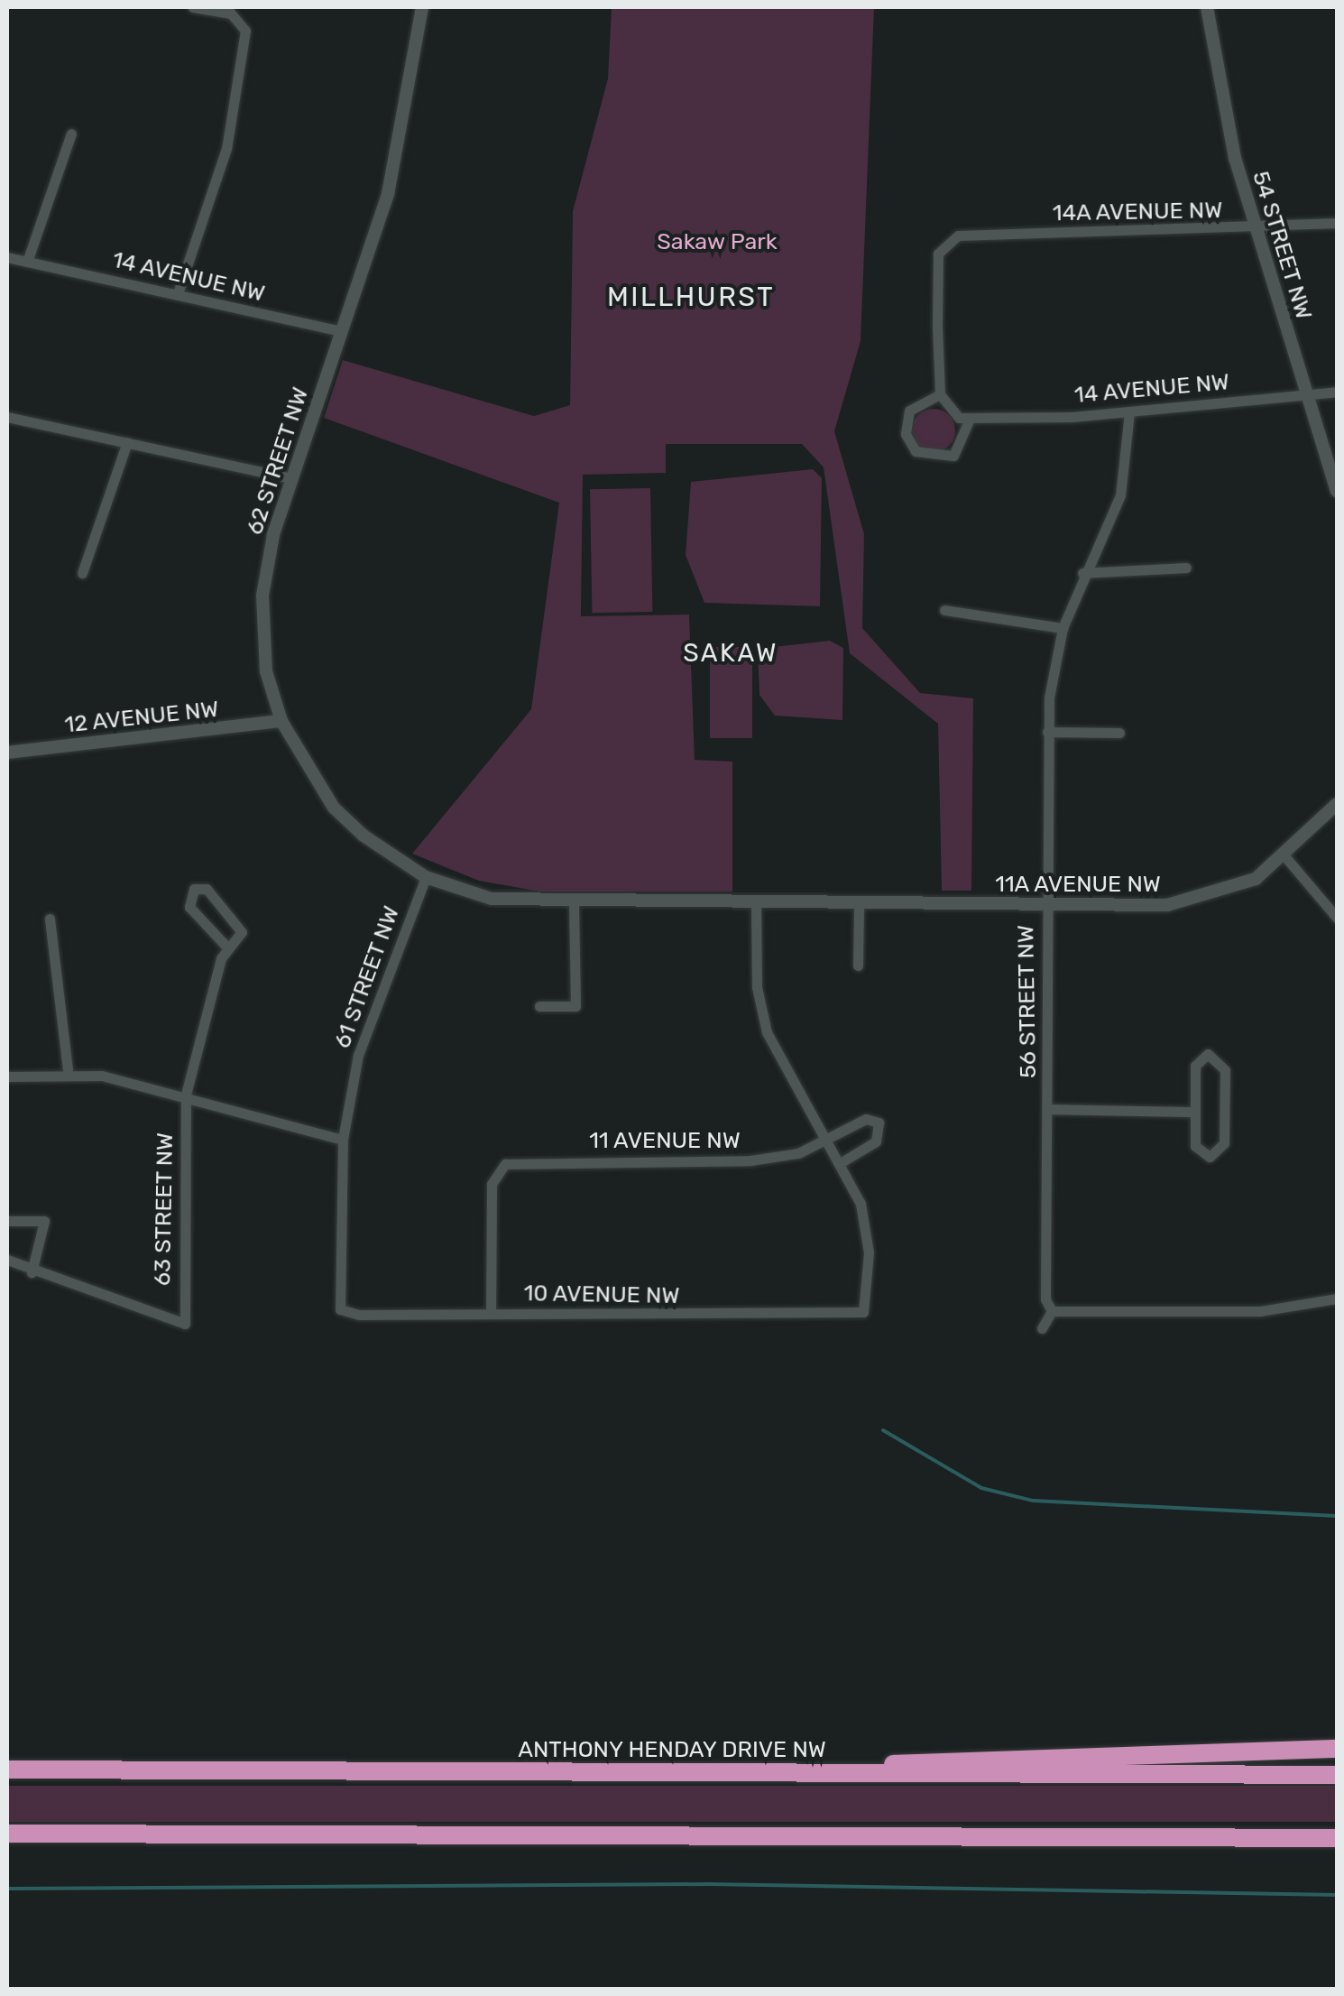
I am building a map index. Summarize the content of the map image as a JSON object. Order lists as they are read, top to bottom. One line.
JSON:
{"streets":{"highway":["ANTHONY HENDAY DRIVE NW"],"street":["14A AVENUE NW","54 STREET NW","14 AVENUE NW","62 STREET NW","12 AVENUE NW","11A AVENUE NW","61 STREET NW","56 STREET NW","11 AVENUE NW","63 STREET NW","10 AVENUE NW"]},"crossings":[["14A AVENUE NW","54 STREET NW"],["14A AVENUE NW","14 AVENUE NW"],["54 STREET NW","14 AVENUE NW"],["14 AVENUE NW","62 STREET NW"],["14 AVENUE NW","56 STREET NW"],["62 STREET NW","12 AVENUE NW"],["62 STREET NW","11A AVENUE NW"],["62 STREET NW","61 STREET NW"],["11A AVENUE NW","61 STREET NW"],["11A AVENUE NW","56 STREET NW"],["61 STREET NW","10 AVENUE NW"],["11 AVENUE NW","10 AVENUE NW"]],"districts":["MILLHURST","SAKAW"],"parks":["Sakaw Park"]}
